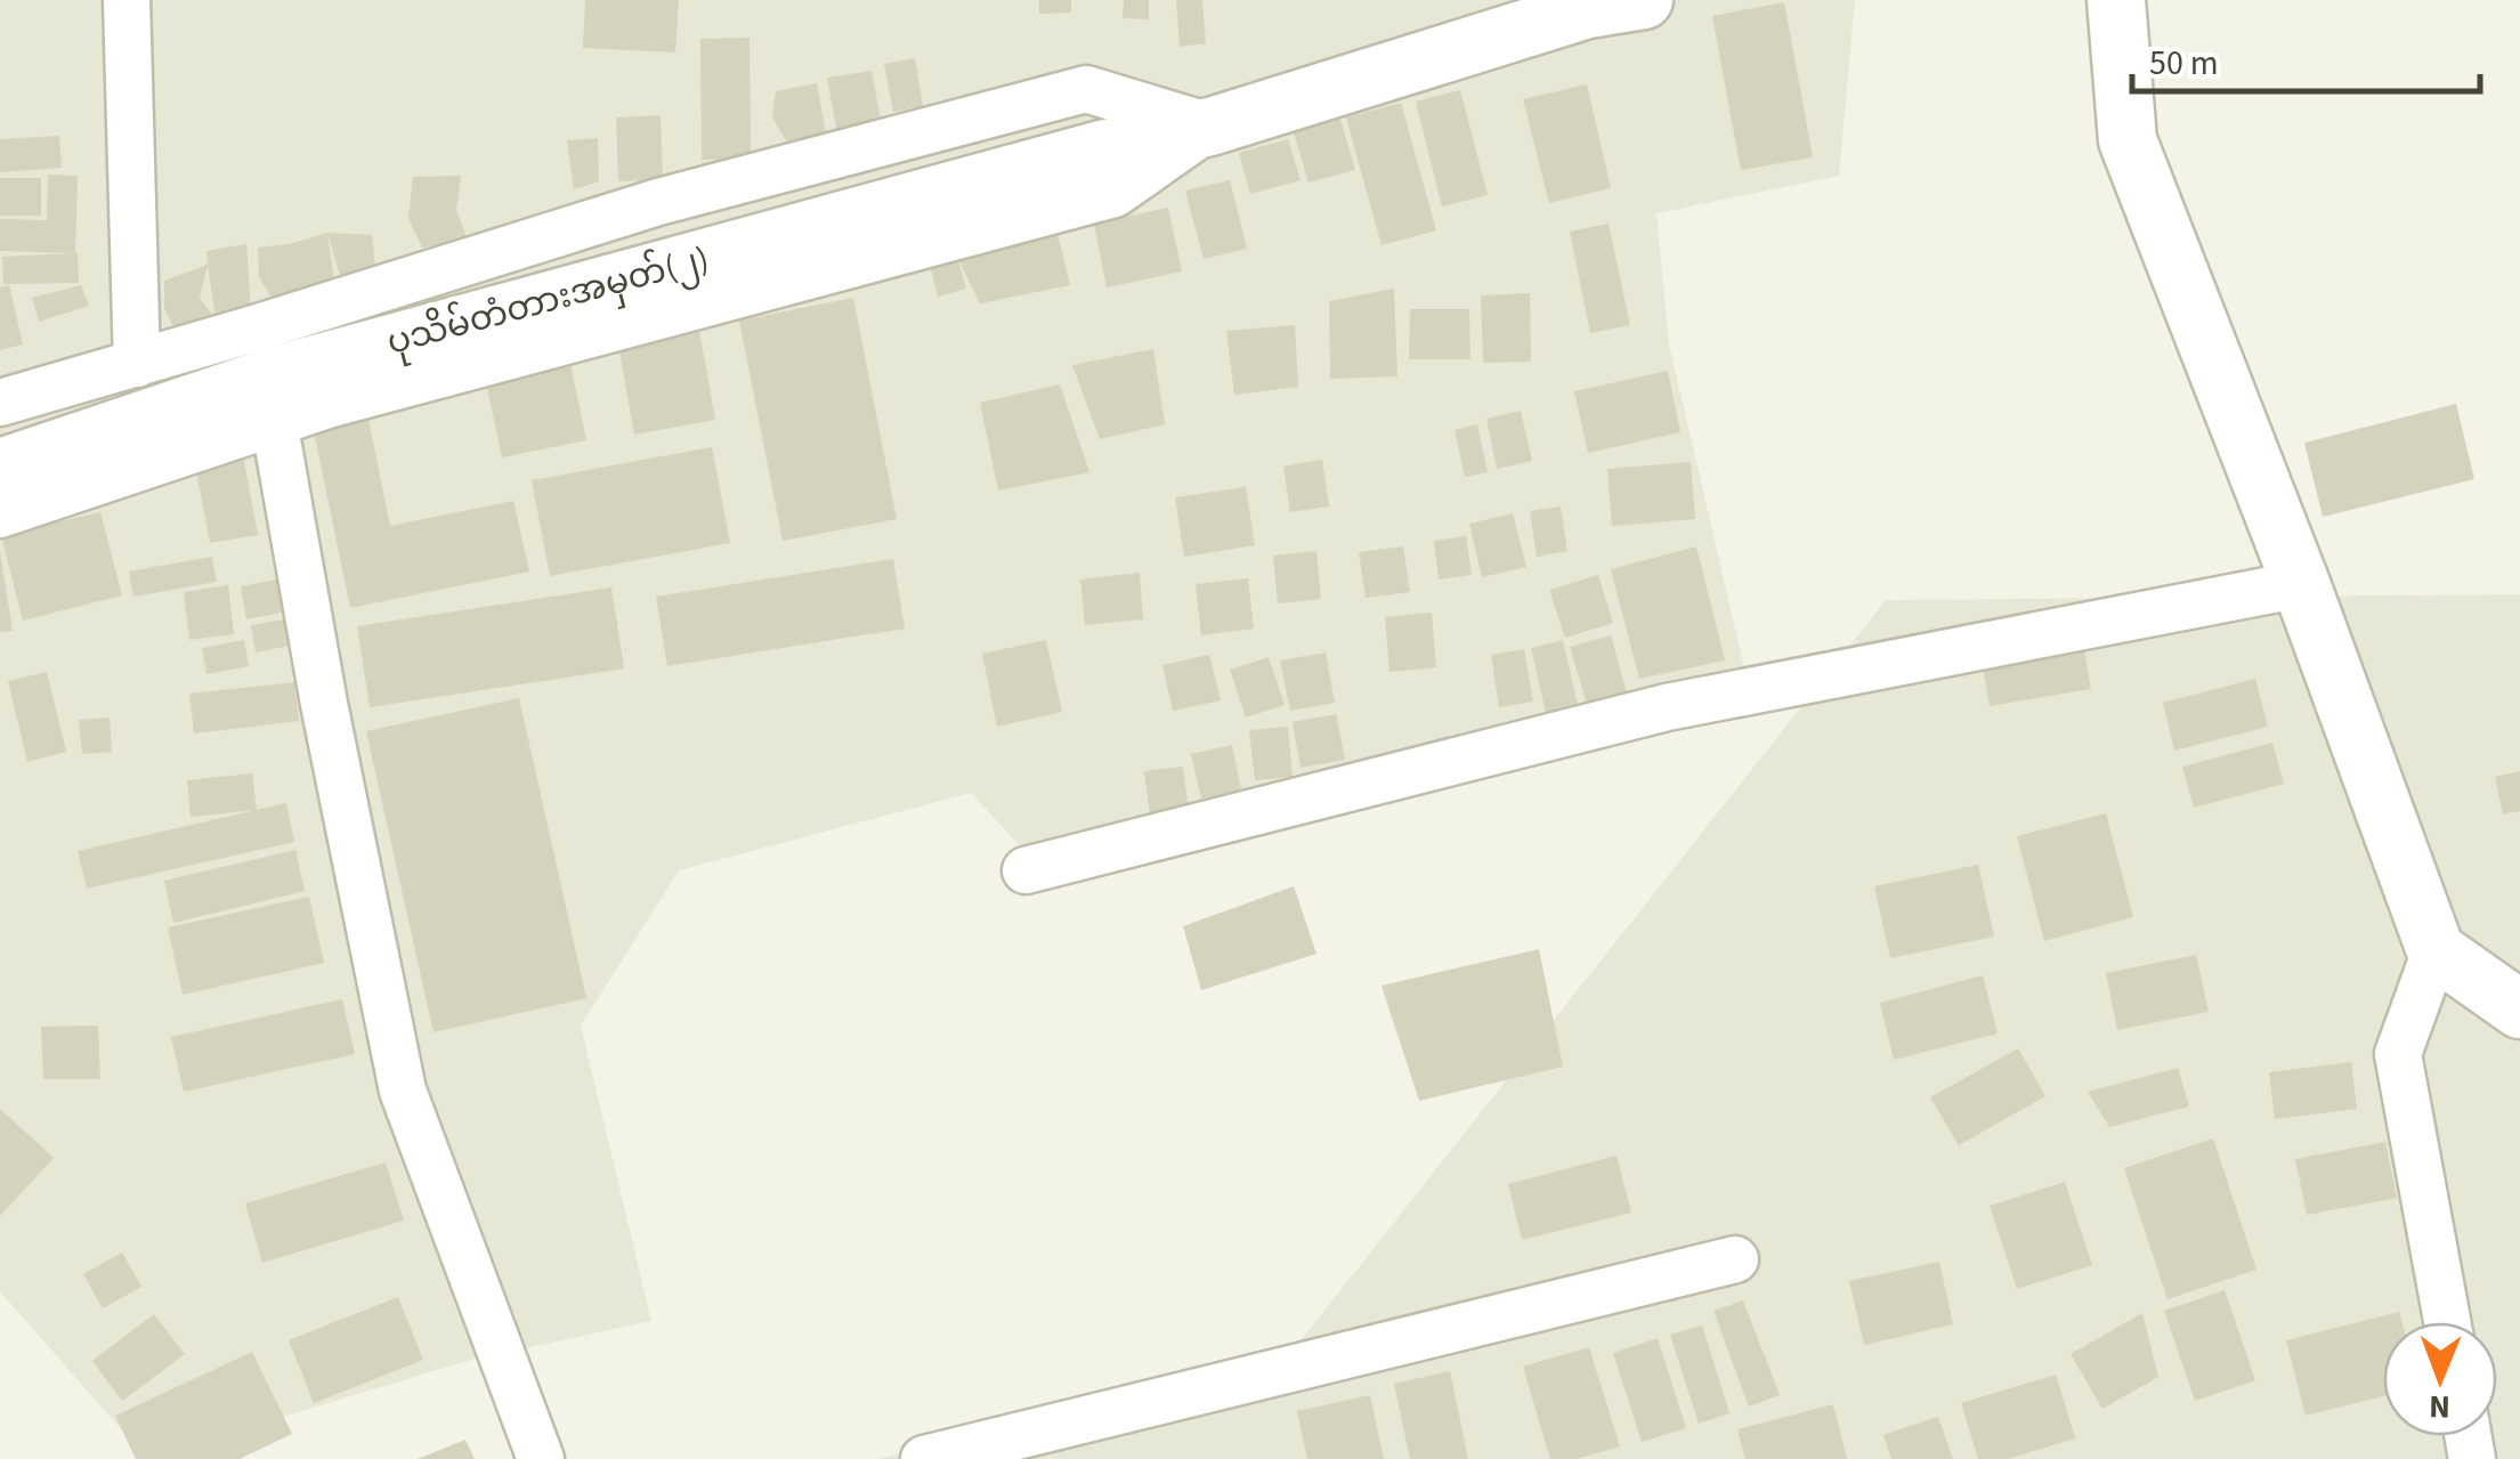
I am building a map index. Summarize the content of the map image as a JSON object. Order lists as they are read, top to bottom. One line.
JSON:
{"streets":{"street":["ပုသိမ်တံတားအမှတ်(၂)"]},"scale_bar":"50 m","north":"bottom"}
